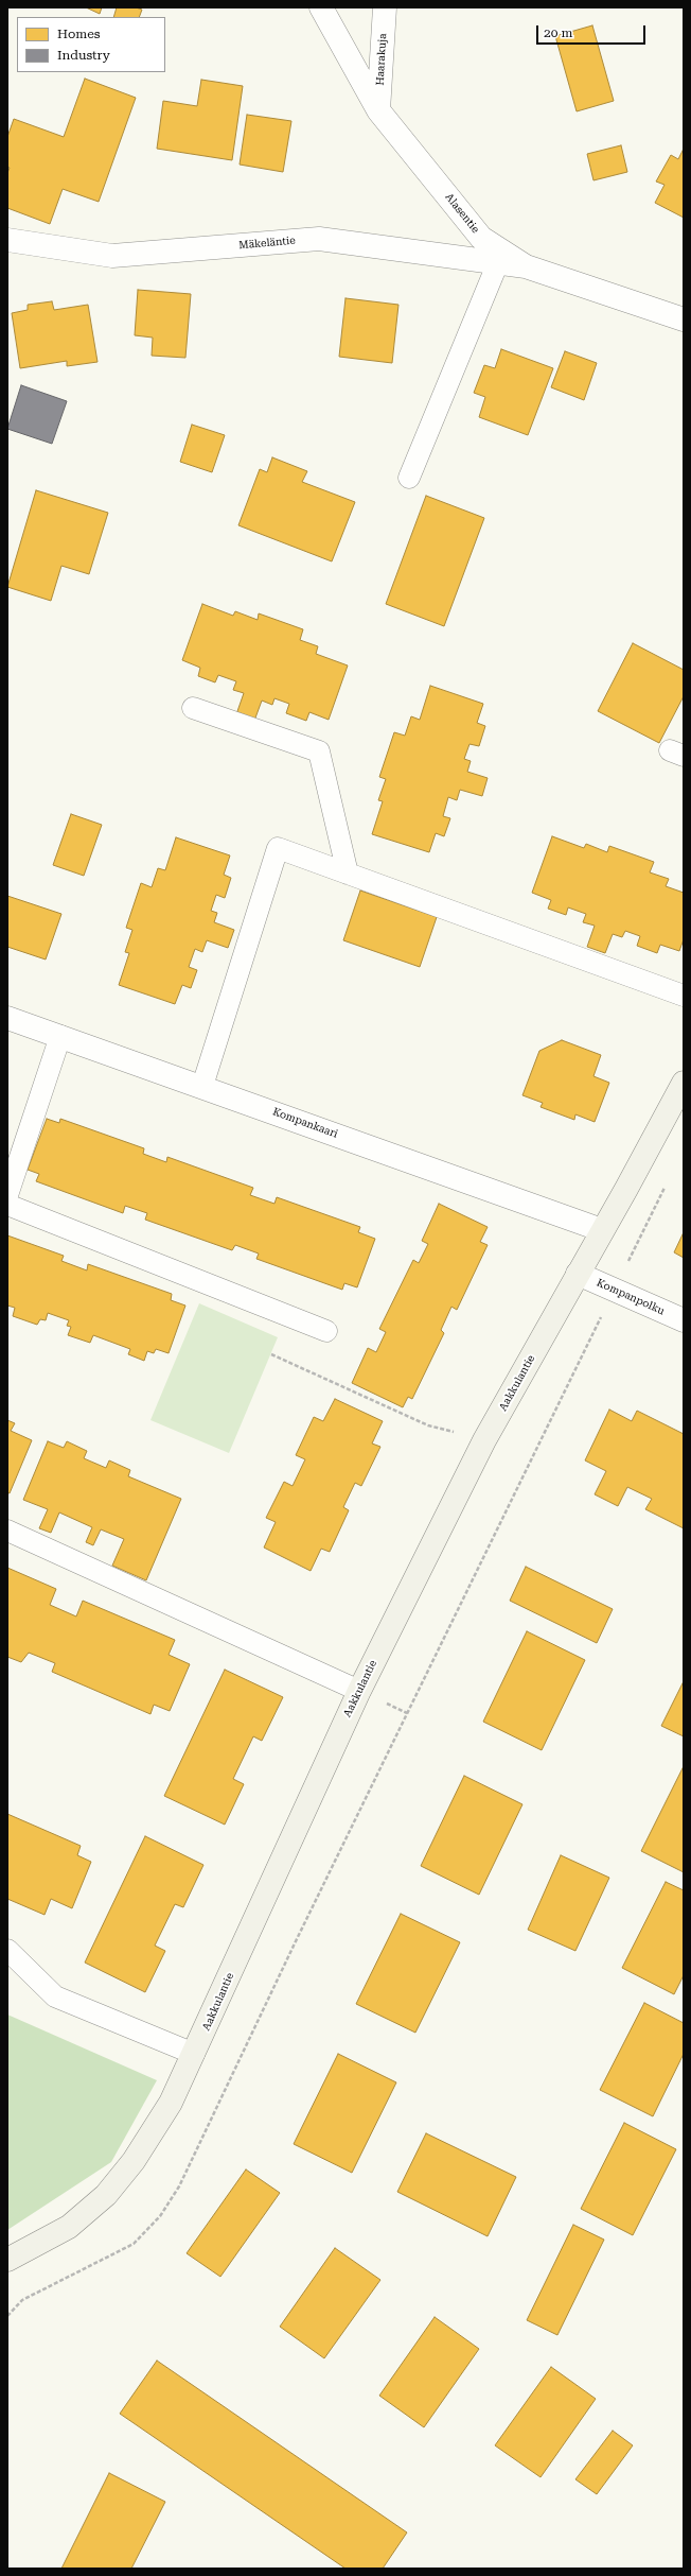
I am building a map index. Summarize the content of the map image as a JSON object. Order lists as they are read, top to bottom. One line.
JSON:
{"streets":{"street":["Haarakuja","Alasentie","Mäkeläntie","Kompankaari","Kompanpolku","Aakkulantie"]},"crossings":[["Haarakuja","Alasentie"],["Alasentie","Mäkeläntie"],["Kompankaari","Aakkulantie"],["Kompanpolku","Aakkulantie"]],"legend":["Homes","Industry"],"scale_bar":"20 m"}
